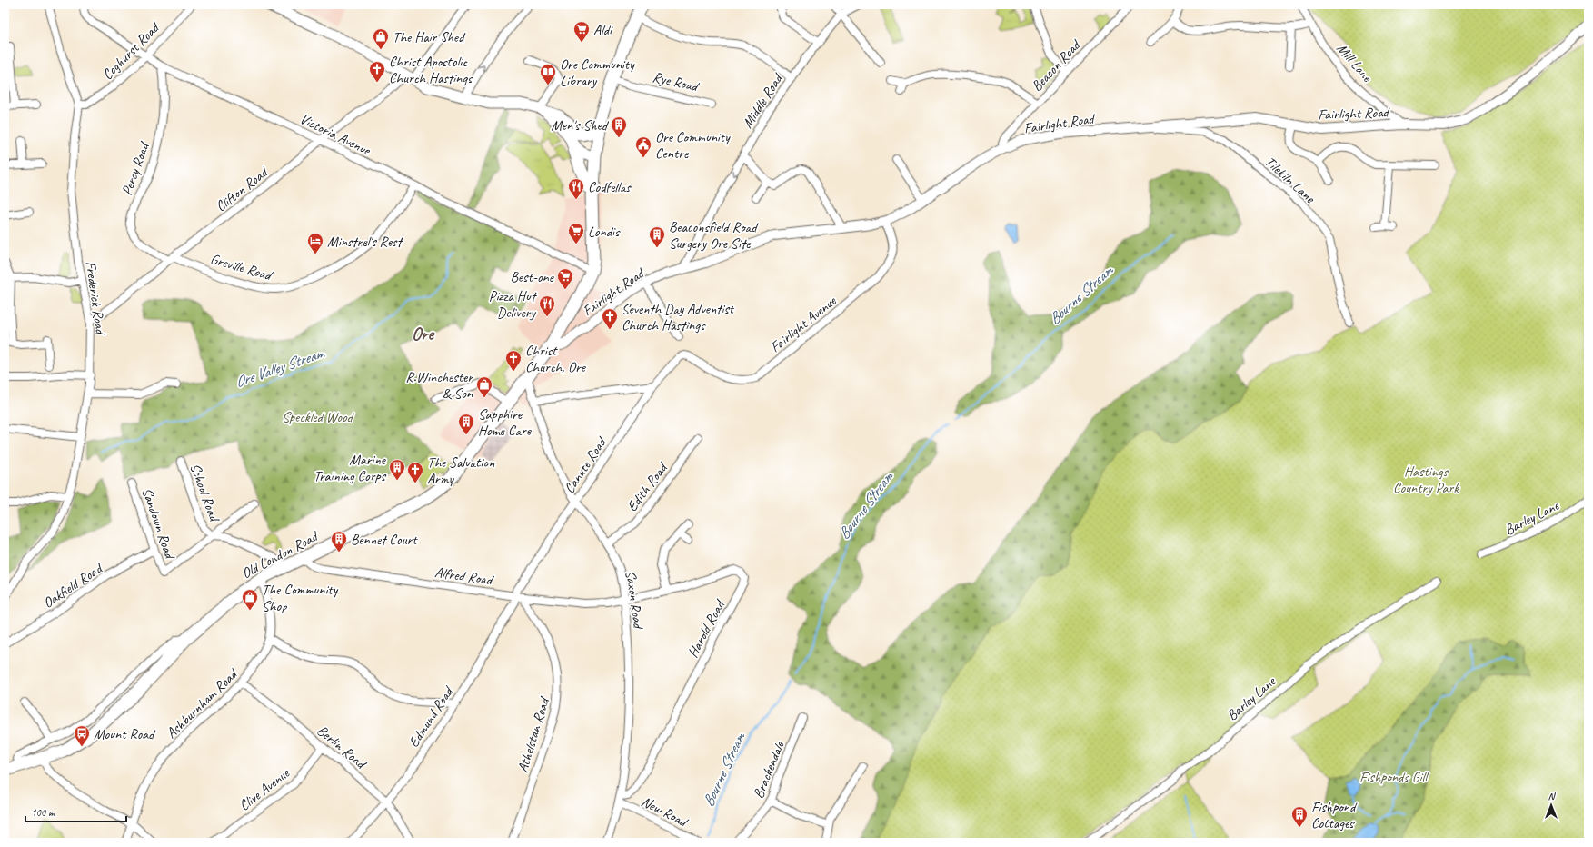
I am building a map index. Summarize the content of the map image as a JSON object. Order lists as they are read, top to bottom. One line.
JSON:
{"streets":{"highway":["Old London Road"],"street":["Coghurst Road","Mill Lane","Beacon Road","Rye Road","Middle Road","Fairlight Road","Victoria Avenue","Percy Road","Tilekiln Lane","Clifton Road","Greville Road","Frederick Road","Fairlight Avenue","Canute Road","Edith Road","School Road","Barley Lane","Sandown Road","Alfred Road","Oakfield Road","Saxon Road","Harold Road","Ashburnham Road","Edmund Road","Athelstan Road","Berlin Road","Brackendale","Clive Avenue","New Road"]},"crossings":[["Coghurst Road","Victoria Avenue"],["Coghurst Road","Frederick Road"],["Mill Lane","Fairlight Road"],["Beacon Road","Fairlight Road"],["Middle Road","Fairlight Road"],["Fairlight Road","Tilekiln Lane"],["Fairlight Road","Fairlight Avenue"],["Fairlight Road","Old London Road"],["Victoria Avenue","Percy Road"],["Victoria Avenue","Clifton Road"],["Victoria Avenue","Greville Road"],["Victoria Avenue","Old London Road"],["Percy Road","Clifton Road"],["Percy Road","Greville Road"],["Clifton Road","Greville Road"],["Clifton Road","Frederick Road"],["Fairlight Avenue","Canute Road"],["Canute Road","Alfred Road"],["Canute Road","Saxon Road"],["Canute Road","Edmund Road"],["Edith Road","Saxon Road"],["School Road","Sandown Road"],["School Road","Old London Road"],["Sandown Road","Oakfield Road"],["Old London Road","Alfred Road"],["Old London Road","Saxon Road"],["Old London Road","Ashburnham Road"],["Alfred Road","Saxon Road"],["Alfred Road","Harold Road"],["Alfred Road","Edmund Road"],["Alfred Road","Athelstan Road"],["Saxon Road","Harold Road"],["Saxon Road","New Road"],["Harold Road","New Road"],["Ashburnham Road","Berlin Road"],["Edmund Road","Berlin Road"],["Berlin Road","Clive Avenue"]],"one_way":["Middle Road"],"districts":["Ore"],"water":["Bourne Stream","Ore Valley Stream"],"parks":["Speckled Wood","Hastings Country Park","Fishponds Gill"],"places":{"supermarket":["Aldi","Londis","Best-one"],"shop":["The Hair Shed","R.Winchester & Son","The Community Shop"],"church":["Christ Apostolic Church Hastings","Seventh Day Adventist Church Hastings","Christ Church, Ore","The Salvation Army"],"library":["Ore Community Library"],"building":["Men's Shed","Beaconsfield Road Surgery Ore Site","Sapphire Home Care","Marine Training Corps","Bennet Court","Fishpond Cottages"],"public building":["Ore Community Centre"],"restaurant":["Codfellas","Pizza Hut Delivery"],"hotel":["Minstrel's Rest"],"bus stop":["Mount Road"]},"scale_bar":"100 m","north":"top"}
